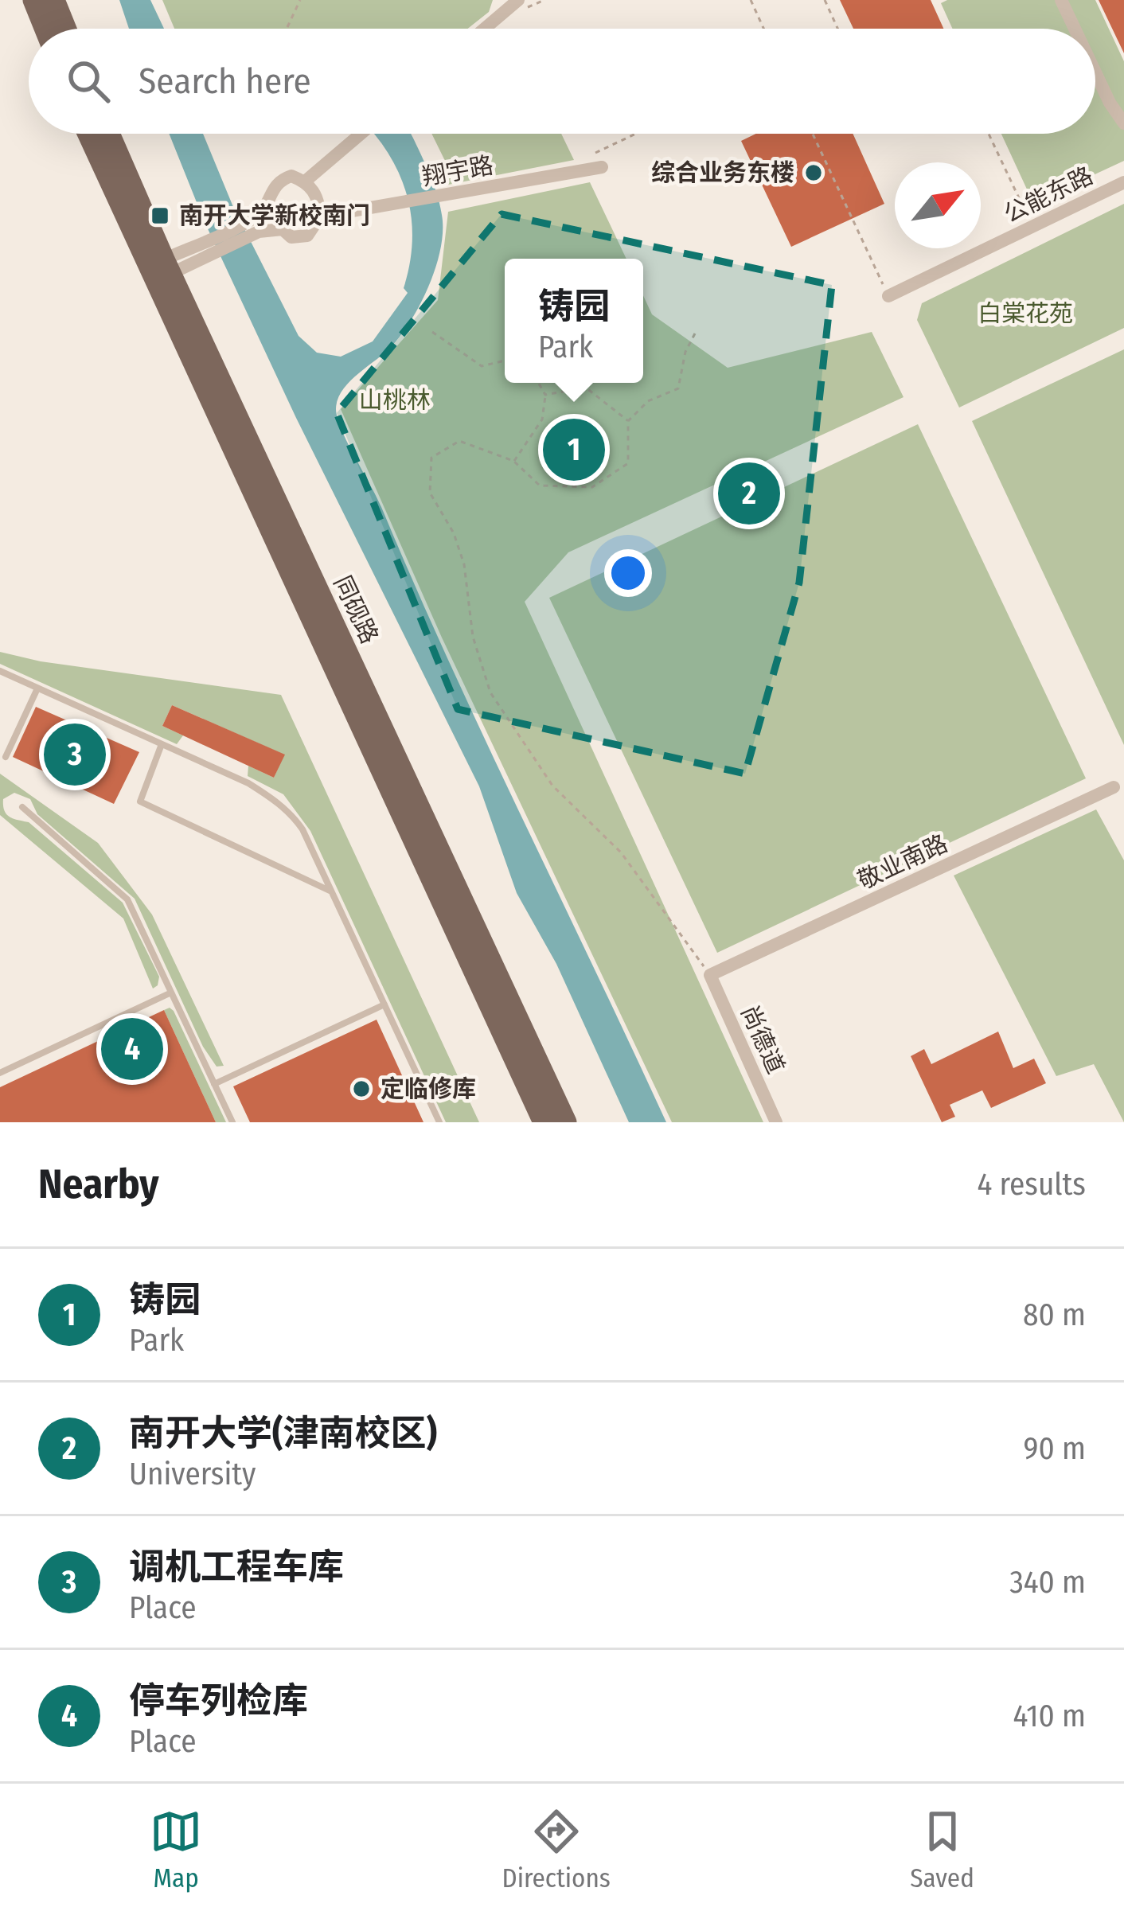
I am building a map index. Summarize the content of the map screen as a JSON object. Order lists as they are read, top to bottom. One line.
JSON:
{"streets":{"main road":["同砚路"],"street":["翔宇路","公能东路","敬业南路","尚德道"]},"crossings":[["敬业南路","尚德道"]],"parks":["白棠花苑","山桃林"],"places":{"other":["综合业务东楼","定临修库"],"transit":["南开大学新校南门"]},"north":"top right","page":{"search":"Search here","popup":["铸园","Park"],"pins":["1","2","3","4"],"heading":["Nearby","4 results"],"list":[{"mark":"1","name":"铸园","note":"Park","value":"80 m"},{"mark":"2","name":"南开大学(津南校区)","note":"University","value":"90 m"},{"mark":"3","name":"调机工程车库","note":"Place","value":"340 m"},{"mark":"4","name":"停车列检库","note":"Place","value":"410 m"}],"nav":["Map","Directions","Saved"]}}
